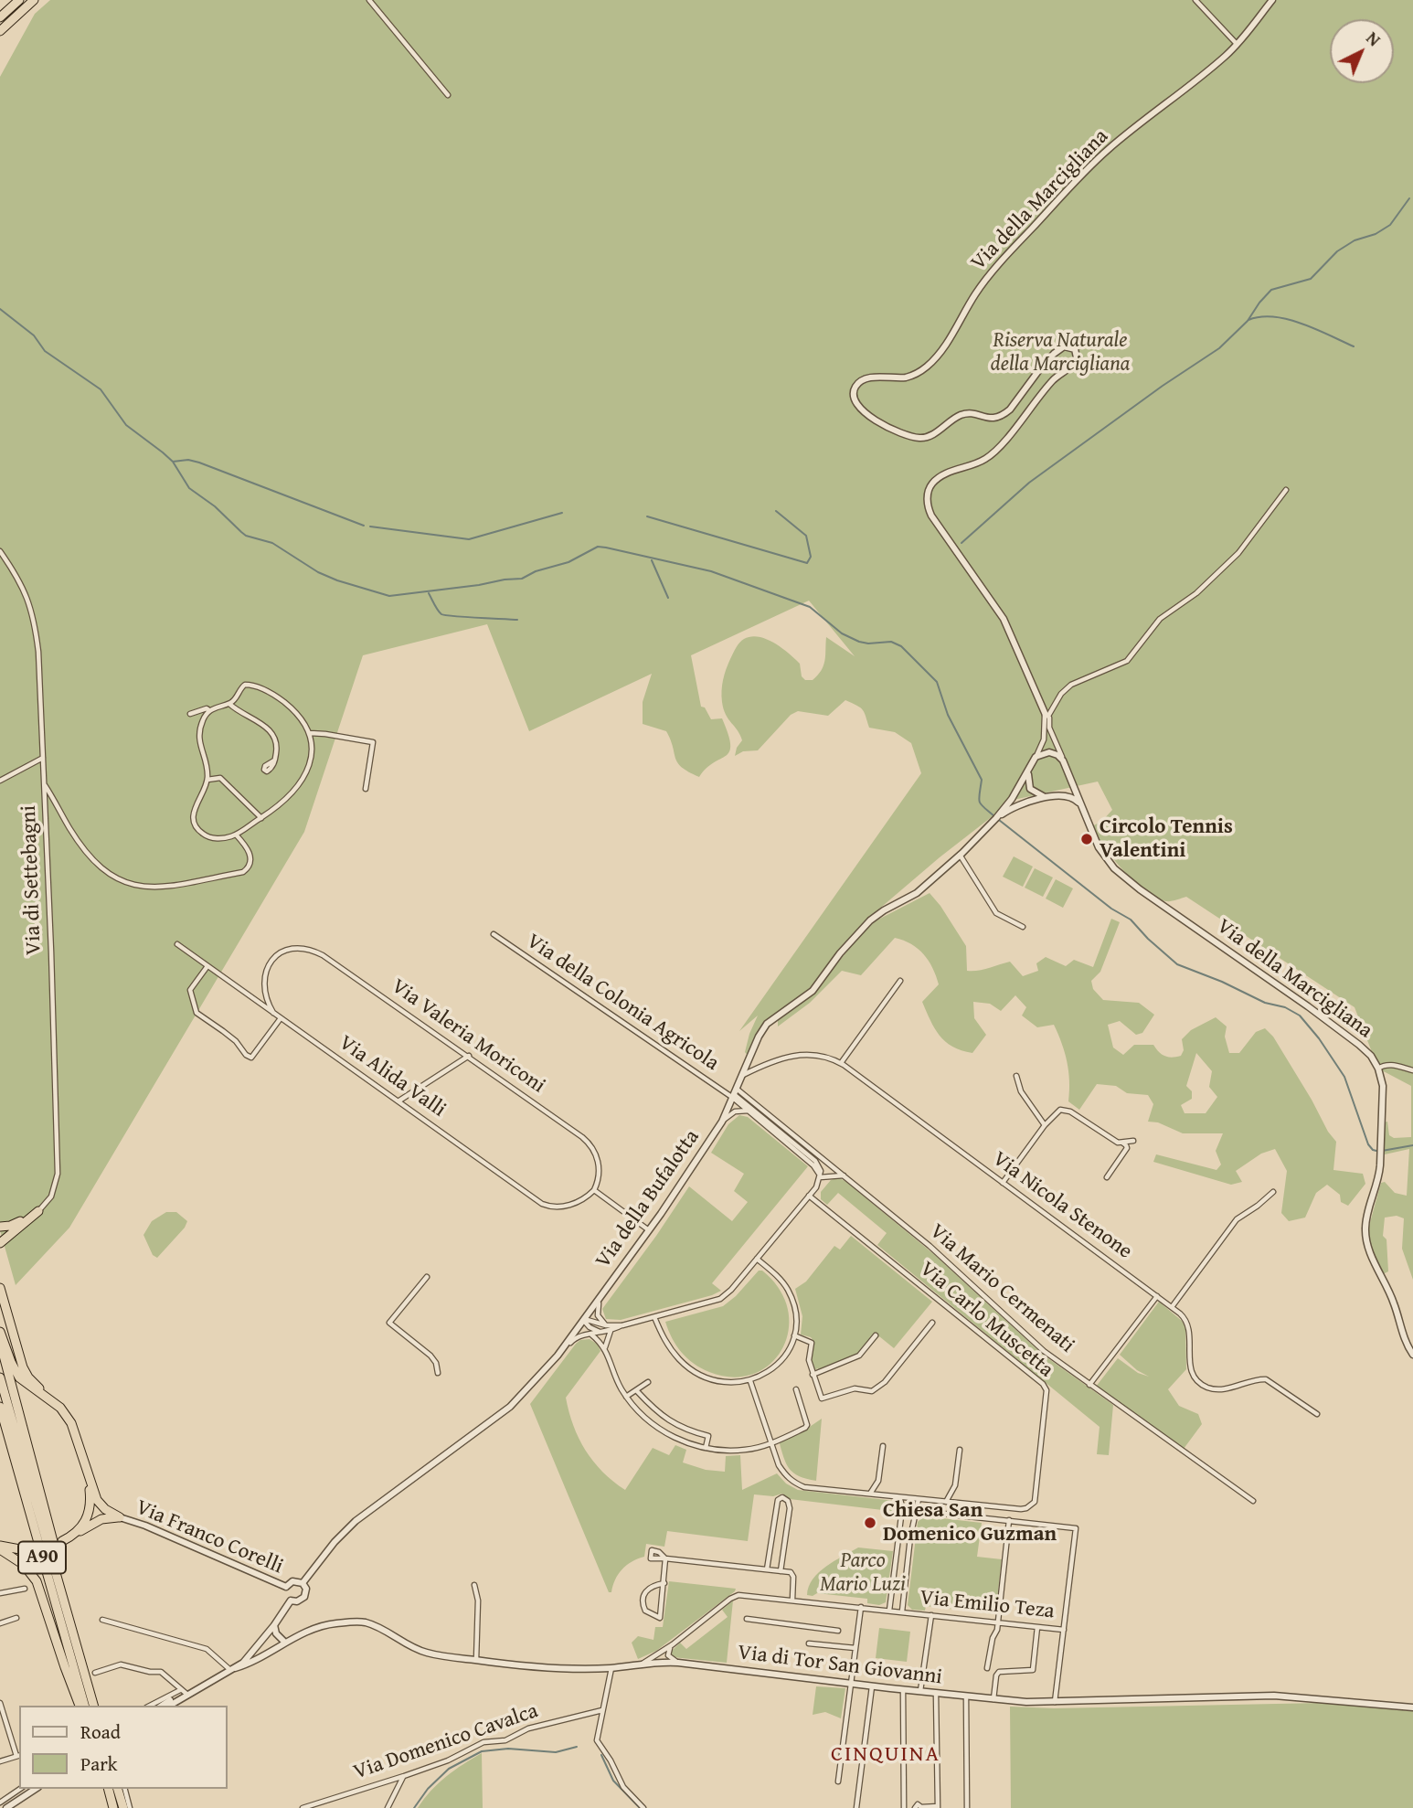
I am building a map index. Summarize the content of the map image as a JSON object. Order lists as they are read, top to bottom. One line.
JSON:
{"streets":{"highway":["A90"],"street":["Via della Marcigliana","Via di Settebagni","Via della Colonia Agricola","Via Valeria Moriconi","Via Alida Valli","Via della Bufalotta","Via Nicola Stenone","Via Mario Cermenati","Via Carlo Muscetta","Via Franco Corelli","Via Emilio Teza","Via di Tor San Giovanni","Via Domenico Cavalca"]},"crossings":[["Via della Marcigliana","Via della Bufalotta"],["Via della Colonia Agricola","Via della Bufalotta"],["Via della Colonia Agricola","Via Mario Cermenati"],["Via Valeria Moriconi","Via Alida Valli"],["Via della Bufalotta","Via Nicola Stenone"],["Via della Bufalotta","Via Mario Cermenati"],["Via della Bufalotta","Via Franco Corelli"],["Via della Bufalotta","Via di Tor San Giovanni"],["Via Emilio Teza","Via di Tor San Giovanni"]],"districts":["CINQUINA"],"parks":["Riserva Naturale della Marcigliana","Parco Mario Luzi"],"places":["Circolo Tennis Valentini","Chiesa San Domenico Guzman"],"legend":["Road","Park"],"north":"top right"}
